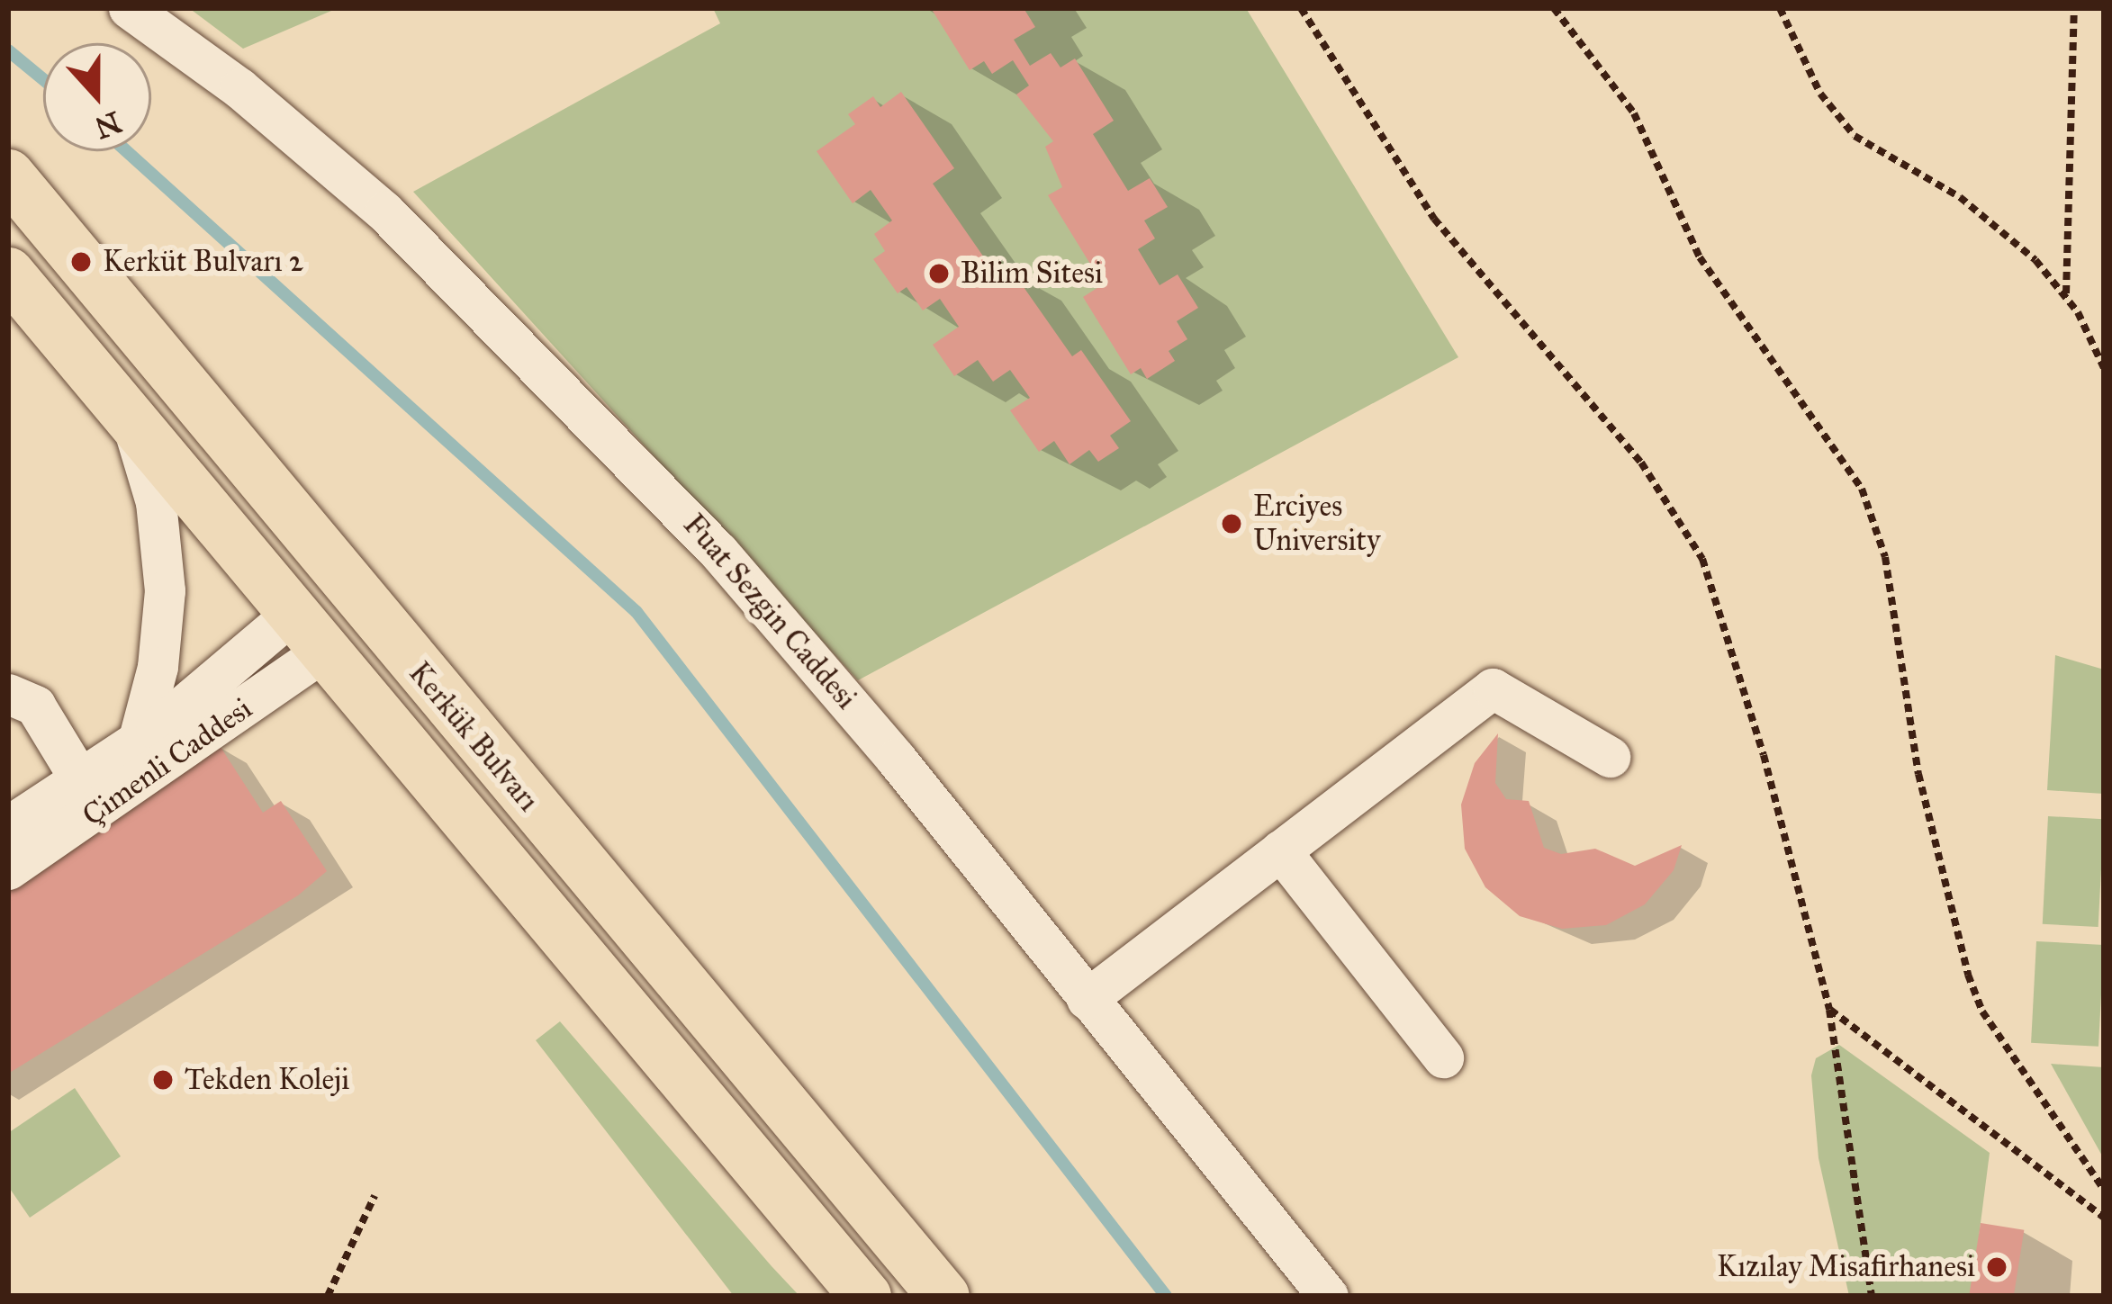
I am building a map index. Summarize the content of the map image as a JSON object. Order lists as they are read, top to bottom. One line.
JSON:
{"streets":{"main road":["Kerkük Bulvarı"],"street":["Fuat Sezgin Caddesi","Çimenli Caddesi"]},"crossings":[["Kerkük Bulvarı","Çimenli Caddesi"]],"places":["Kerküt Bulvarı 2","Bilim Sitesi","Erciyes University","Tekden Koleji","Kızılay Misafirhanesi"],"north":"bottom"}
